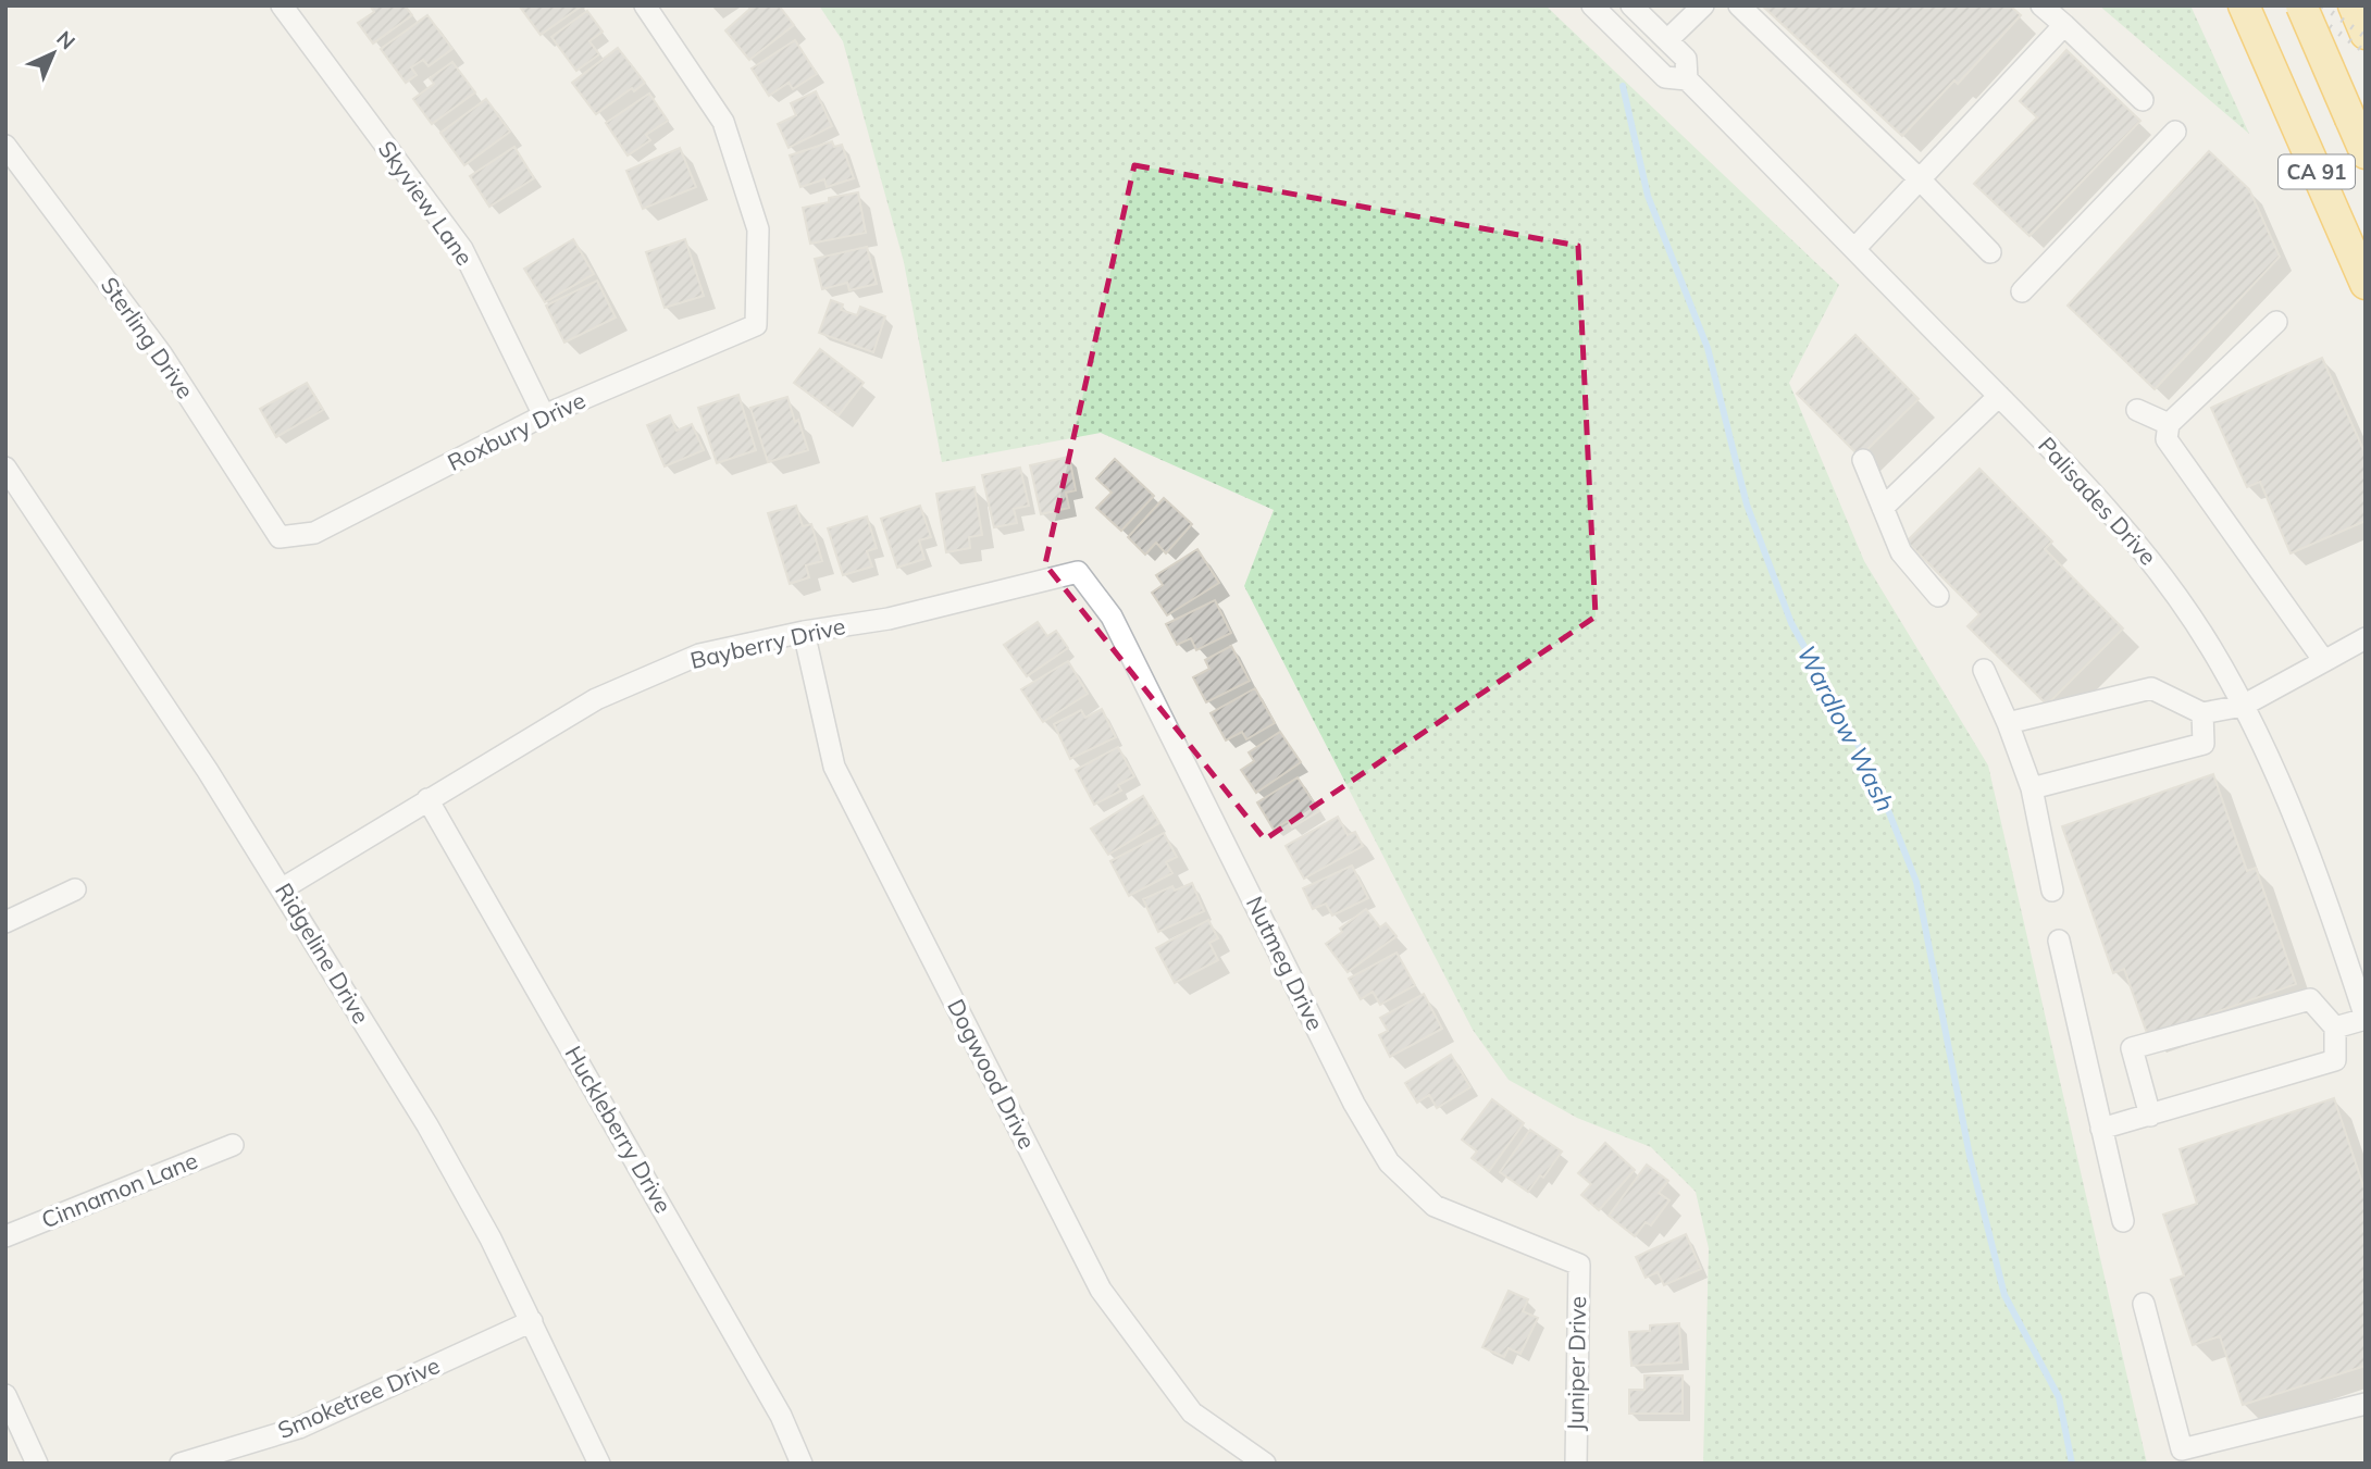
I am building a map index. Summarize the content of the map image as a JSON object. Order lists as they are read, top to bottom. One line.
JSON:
{"streets":{"highway":["CA 91"],"street":["Skyview Lane","Sterling Drive","Roxbury Drive","Palisades Drive","Bayberry Drive","Ridgeline Drive","Nutmeg Drive","Dogwood Drive","Huckleberry Drive","Cinnamon Lane","Juniper Drive","Smoketree Drive"]},"crossings":[["Skyview Lane","Roxbury Drive"],["Sterling Drive","Roxbury Drive"],["Bayberry Drive","Ridgeline Drive"],["Bayberry Drive","Nutmeg Drive"],["Bayberry Drive","Dogwood Drive"],["Bayberry Drive","Huckleberry Drive"],["Ridgeline Drive","Smoketree Drive"],["Nutmeg Drive","Juniper Drive"]],"water":["Wardlow Wash"],"north":"top right"}
